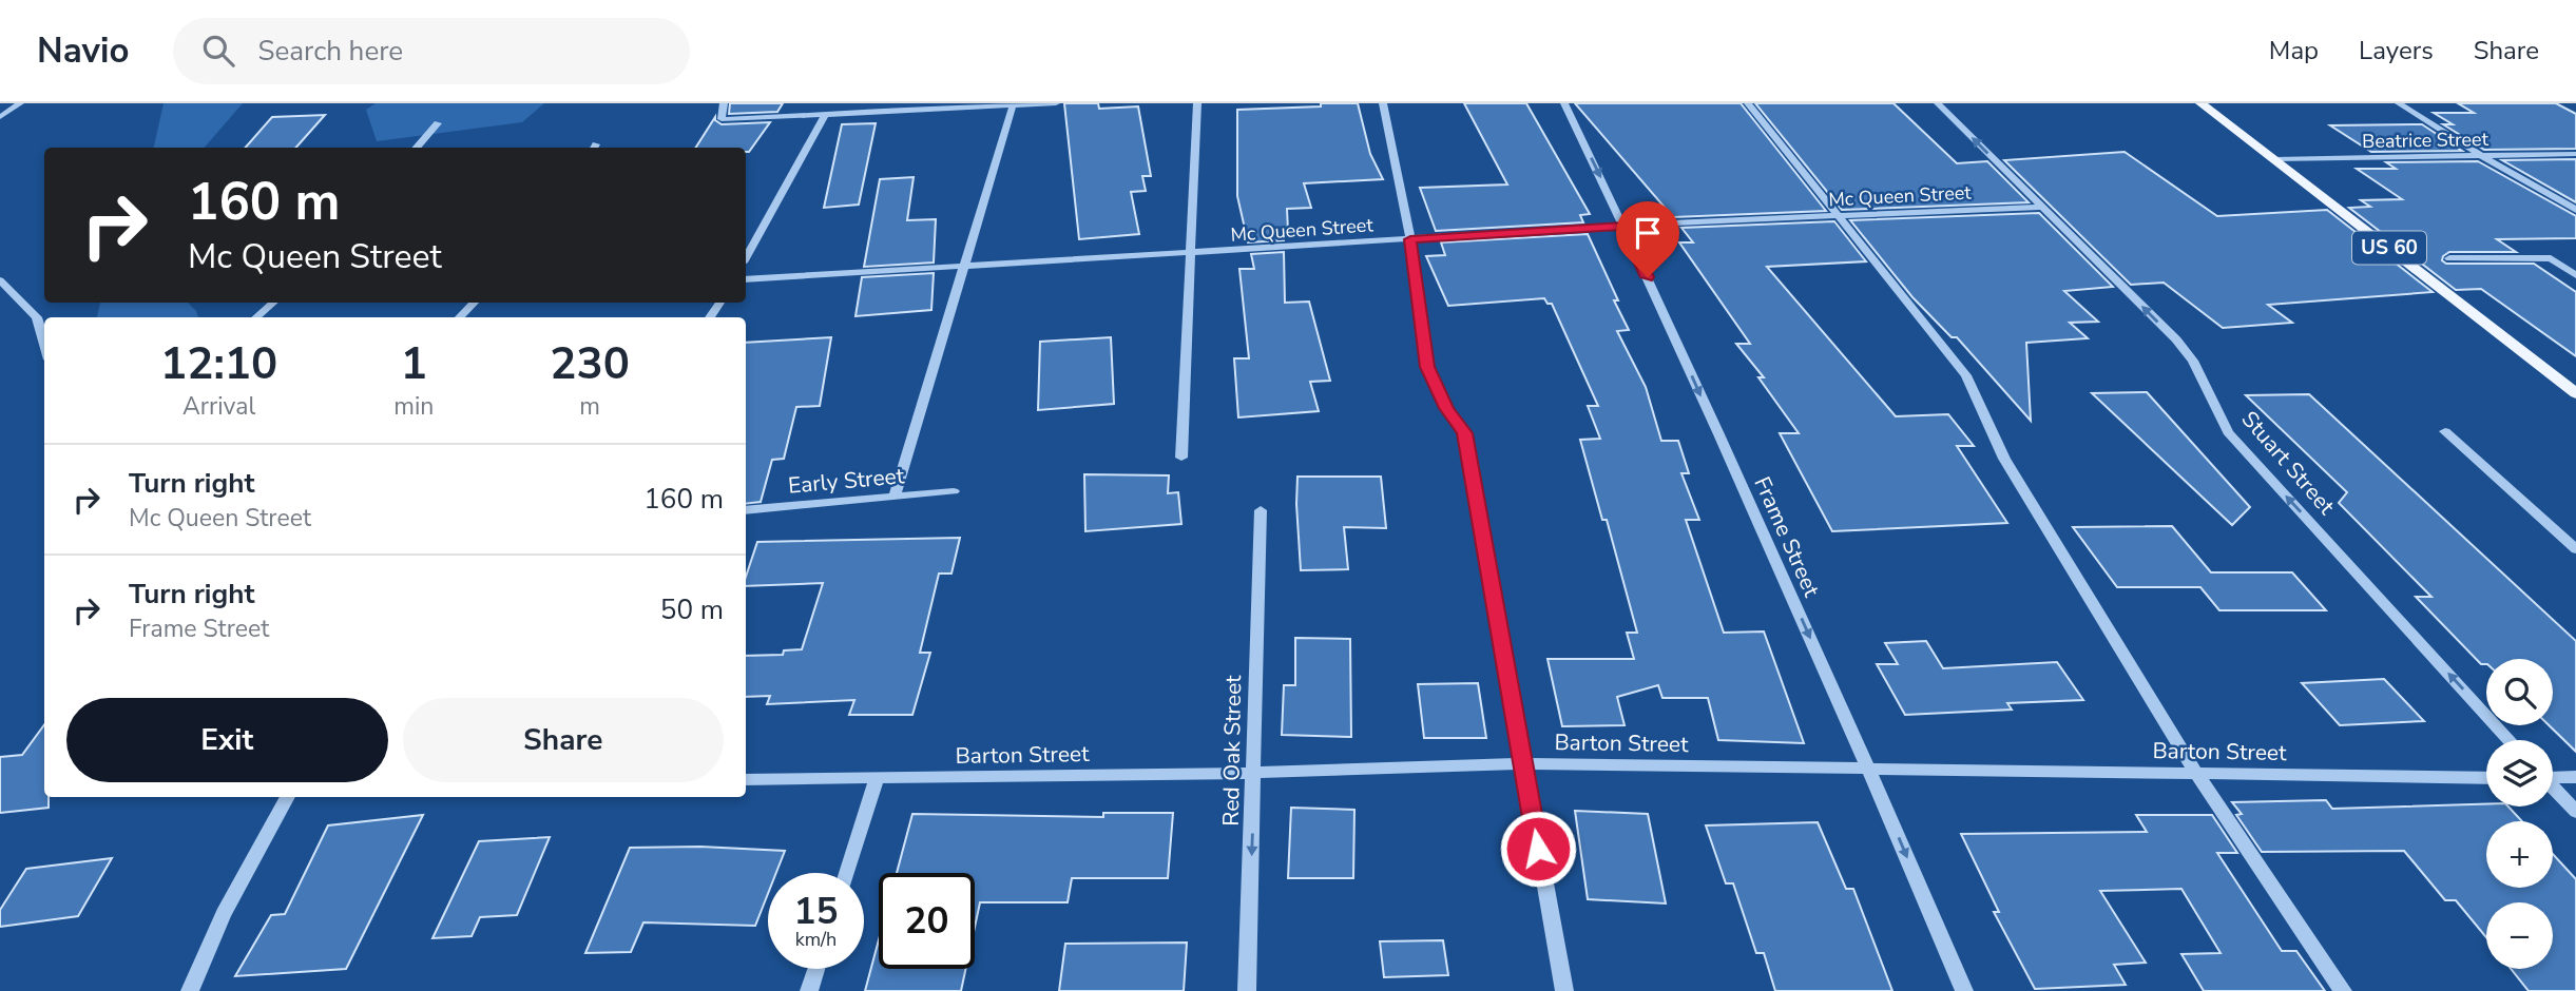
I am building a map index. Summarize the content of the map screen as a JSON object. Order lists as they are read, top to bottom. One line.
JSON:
{"streets":{"main road":["US 60"],"street":["Beatrice Street","Mc Queen Street","Stuart Street","Early Street","Frame Street","Barton Street","Red Oak Street"]},"crossings":[["Beatrice Street","US 60"],["Mc Queen Street","Stuart Street"],["Mc Queen Street","Frame Street"],["Frame Street","Barton Street"],["Barton Street","Red Oak Street"]],"one_way":["Stuart Street","Frame Street","Red Oak Street"],"page":{"header":"Navio","search":"Search here","nav":["Map","Layers","Share"],"turn":["160 m","Mc Queen Street"],"eta":["12:10","Arrival","1","min","230","m"],"list":[{"name":"Turn right","note":"Mc Queen Street","value":"160 m"},{"name":"Turn right","note":"Frame Street","value":"50 m"}],"map_buttons":["+","−"],"buttons":["Exit","Share"],"speed":"15 km/h","limit":"20"}}
